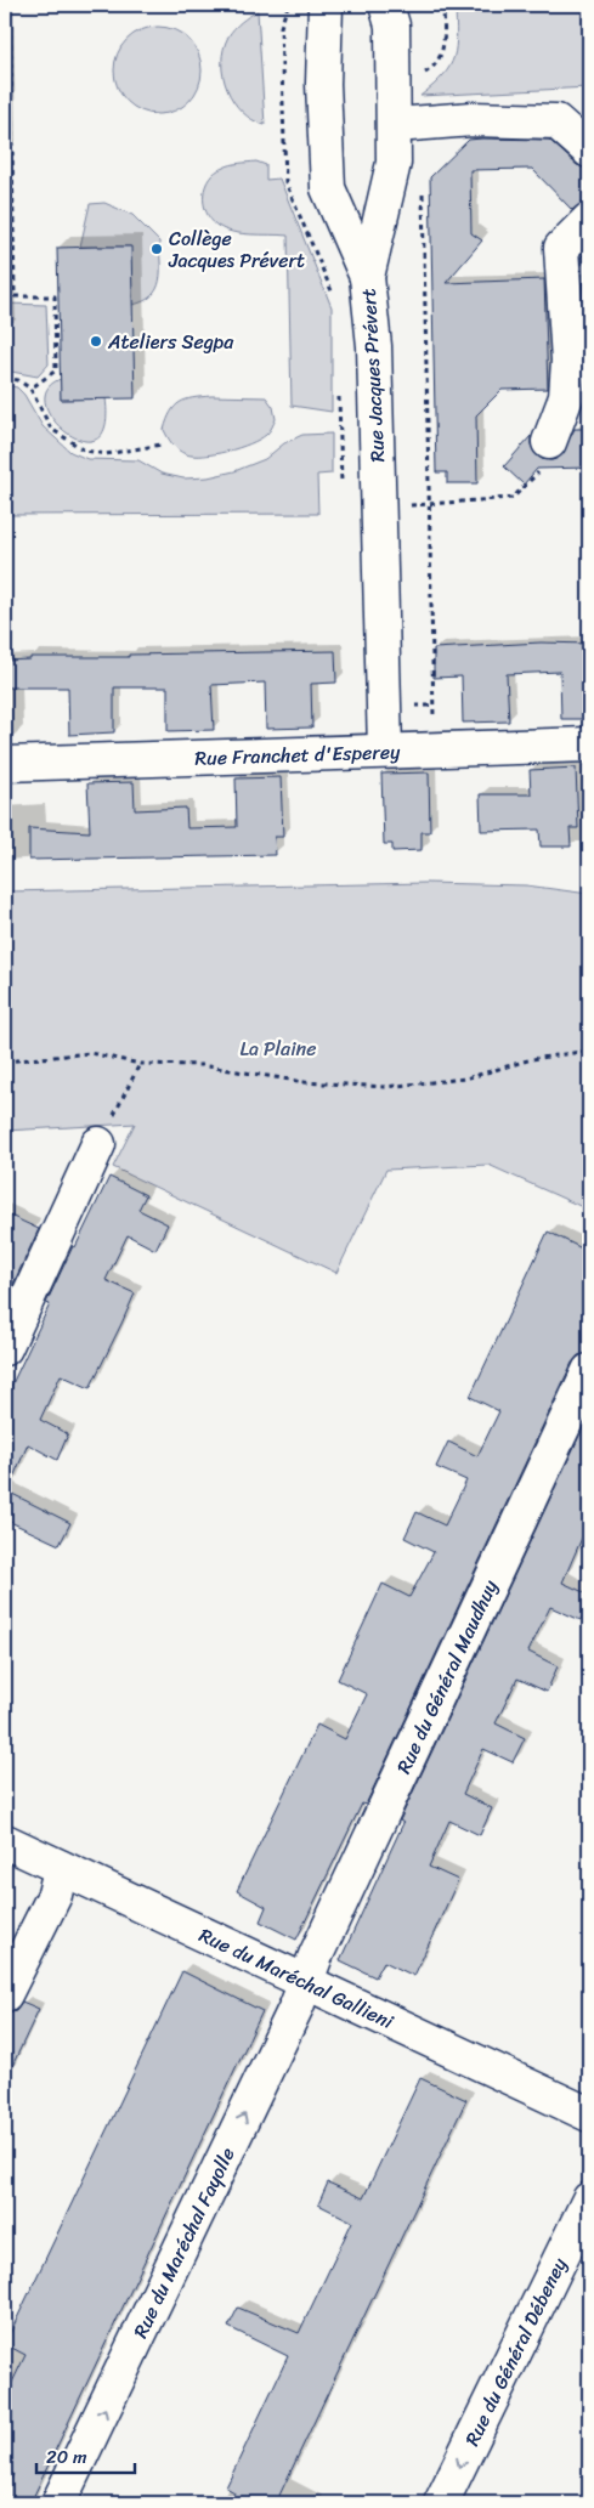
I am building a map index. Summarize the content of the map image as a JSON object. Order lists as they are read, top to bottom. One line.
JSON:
{"streets":{"street":["Rue Jacques Prévert","Rue Franchet d'Esperey","Rue du Général Maudhuy","Rue du Maréchal Gallieni","Rue du Maréchal Fayolle","Rue du Général Débeney"]},"crossings":[["Rue Jacques Prévert","Rue Franchet d'Esperey"],["Rue du Général Maudhuy","Rue du Maréchal Gallieni"],["Rue du Général Maudhuy","Rue du Maréchal Fayolle"],["Rue du Maréchal Gallieni","Rue du Maréchal Fayolle"]],"one_way":["Rue du Maréchal Fayolle","Rue du Général Débeney"],"parks":["La Plaine"],"places":["Collège Jacques Prévert","Ateliers Segpa"],"scale_bar":"20 m"}
